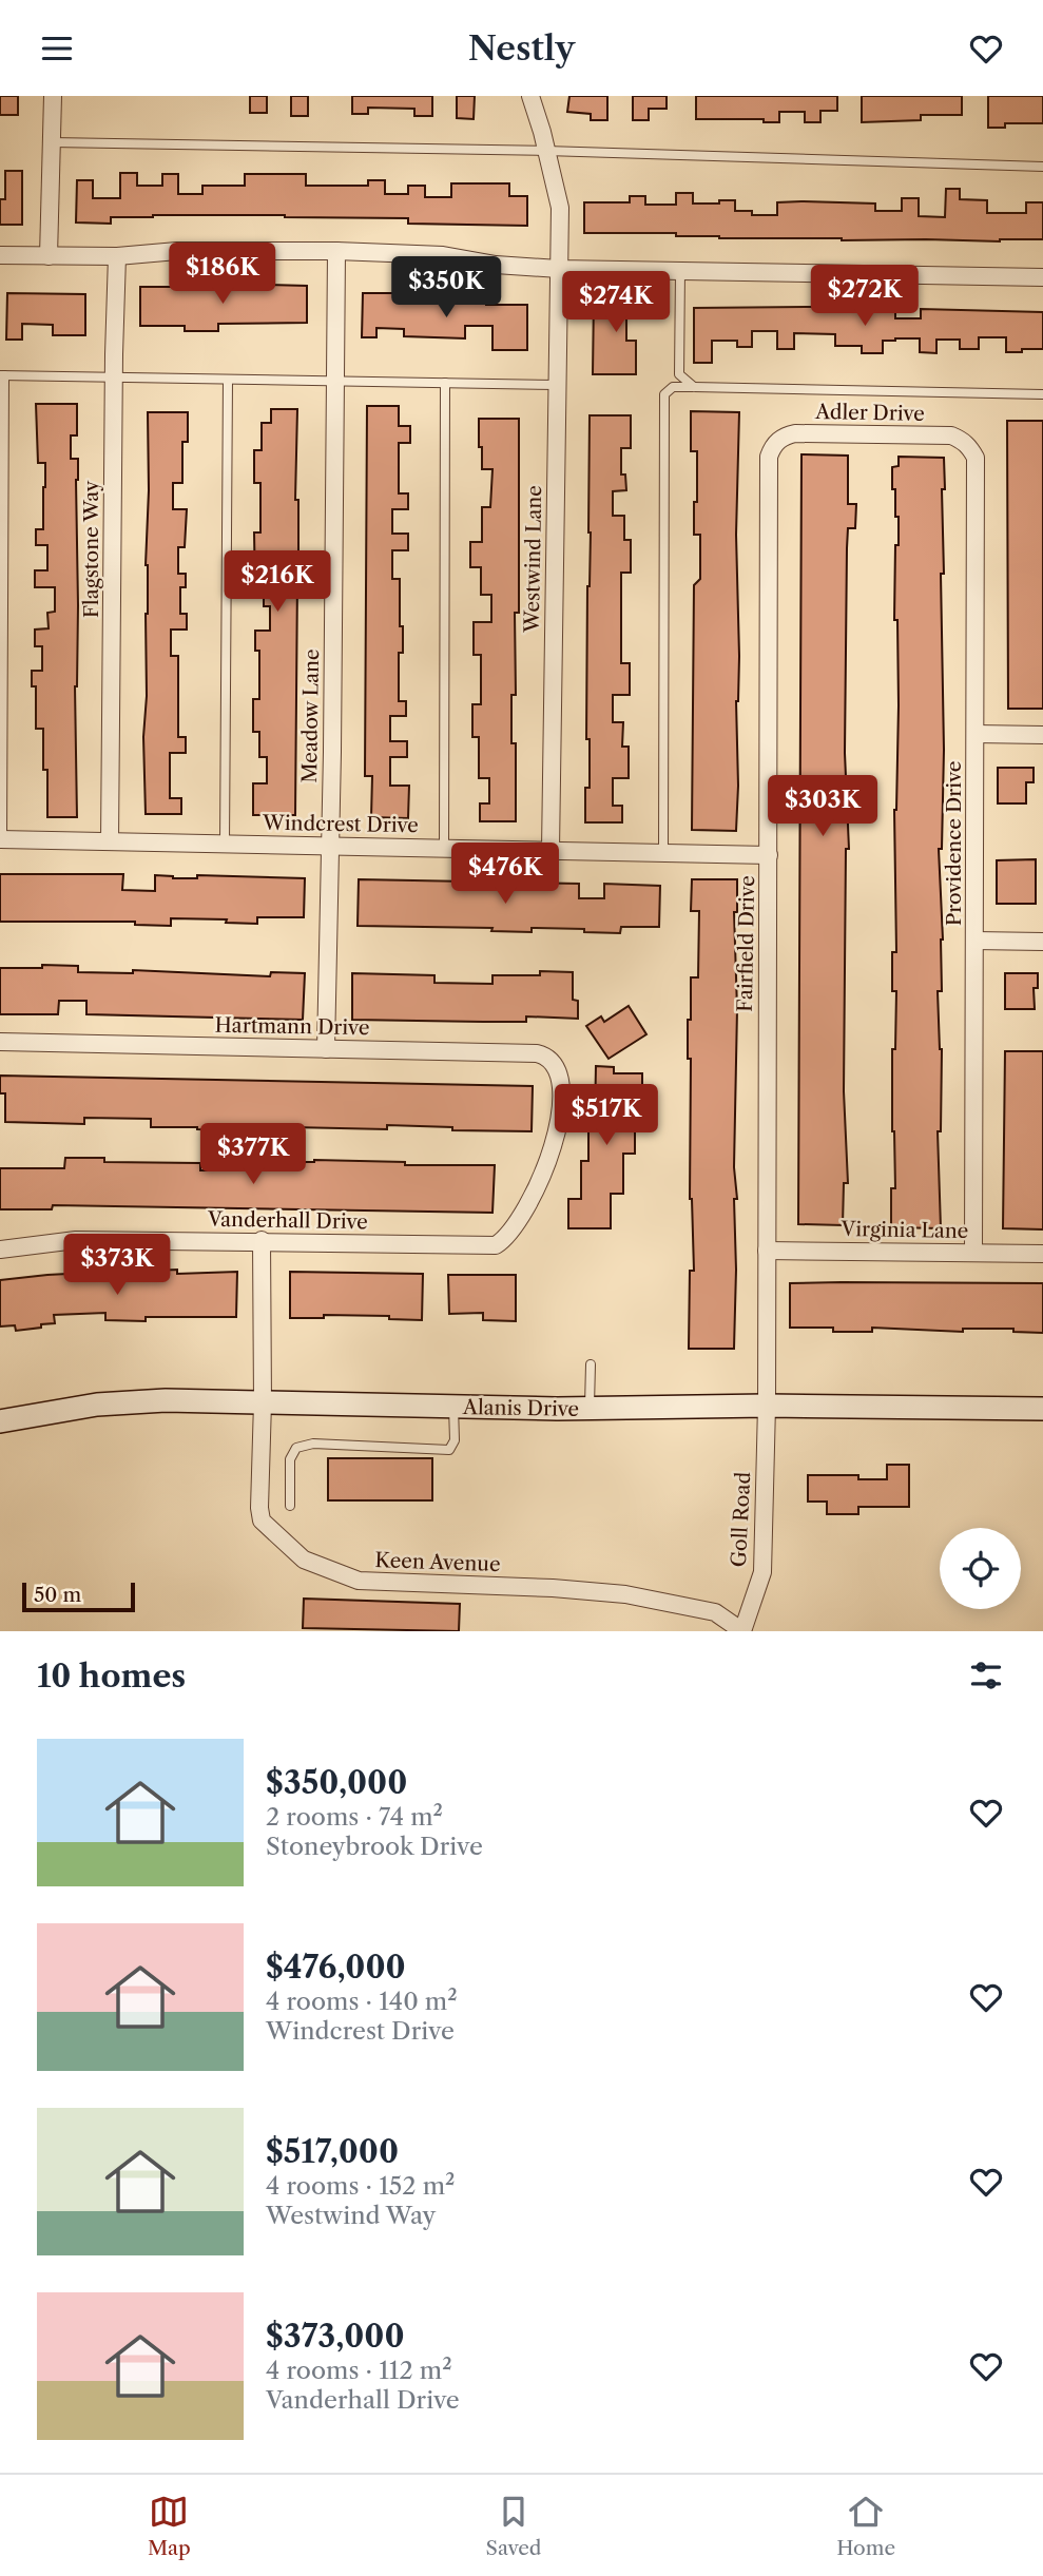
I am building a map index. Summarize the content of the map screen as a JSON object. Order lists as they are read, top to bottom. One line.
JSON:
{"streets":{"main road":["Alanis Drive"],"street":["Adler Drive","Flagstone Way","Westwind Lane","Meadow Lane","Windcrest Drive","Providence Drive","Fairfield Drive","Hartmann Drive","Vanderhall Drive","Virginia Lane","Goll Road","Keen Avenue"]},"crossings":[["Adler Drive","Providence Drive"],["Adler Drive","Fairfield Drive"],["Flagstone Way","Windcrest Drive"],["Westwind Lane","Windcrest Drive"],["Meadow Lane","Windcrest Drive"],["Meadow Lane","Hartmann Drive"],["Windcrest Drive","Fairfield Drive"],["Providence Drive","Virginia Lane"],["Fairfield Drive","Virginia Lane"],["Fairfield Drive","Alanis Drive"],["Fairfield Drive","Goll Road"],["Hartmann Drive","Vanderhall Drive"],["Vanderhall Drive","Keen Avenue"],["Alanis Drive","Goll Road"],["Alanis Drive","Keen Avenue"],["Goll Road","Keen Avenue"]],"scale_bar":"50 m","page":{"header":"Nestly","price":["$186K","$350K","$272K","$274K","$216K","$303K","$476K","$517K","$377K","$373K"],"scale":"50 m","heading":"10 homes","list":[{"name":"$350,000","note":"2 rooms · 74 m² · Stoneybrook Drive"},{"name":"$476,000","note":"4 rooms · 140 m² · Windcrest Drive"},{"name":"$517,000","note":"4 rooms · 152 m² · Westwind Way"},{"name":"$373,000","note":"4 rooms · 112 m² · Vanderhall Drive"}],"tabs":["Map","Saved","Home"]}}
